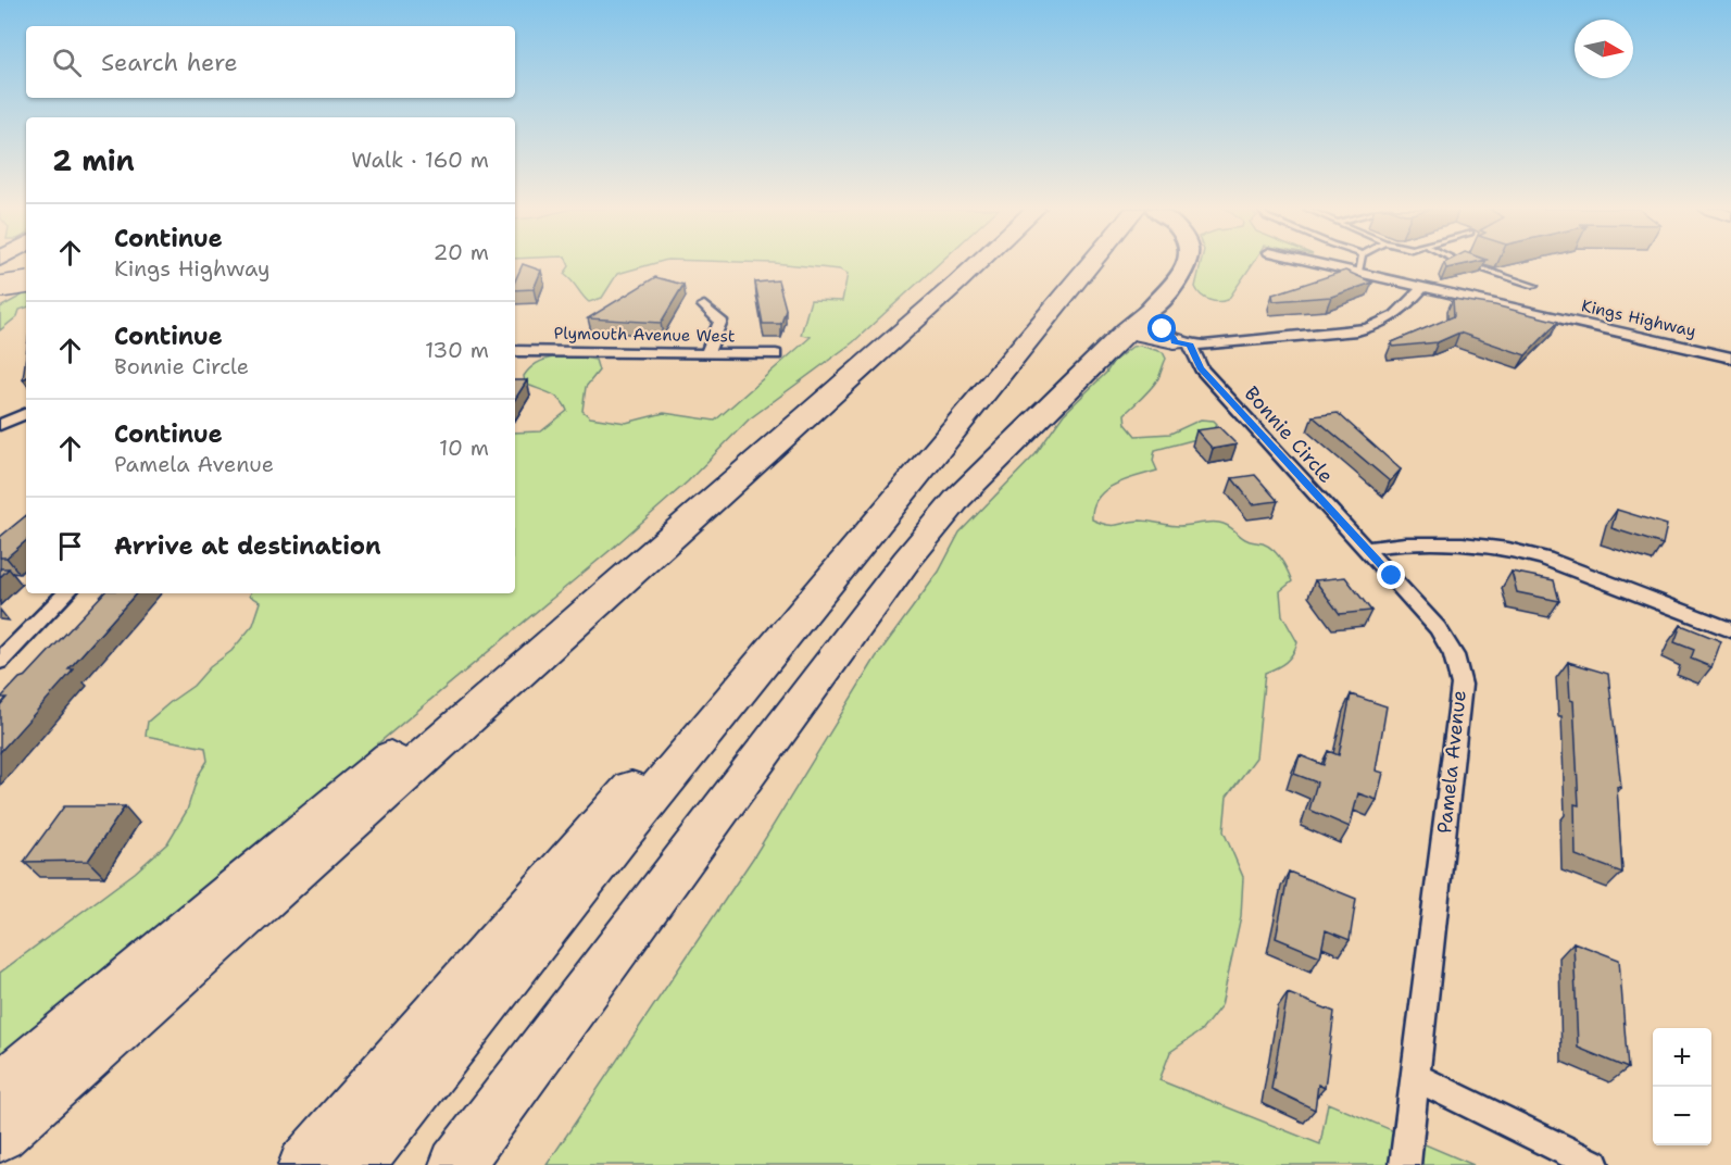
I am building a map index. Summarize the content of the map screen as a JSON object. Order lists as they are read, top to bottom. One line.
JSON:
{"streets":{"street":["Kings Highway","Plymouth Avenue West","Bonnie Circle","Pamela Avenue"]},"crossings":[["Bonnie Circle","Pamela Avenue"]],"north":"right","page":{"search":"Search here","heading":["2 min","Walk · 160 m"],"list":[["Continue","Kings Highway","20 m"],["Continue","Bonnie Circle","130 m"],["Continue","Pamela Avenue","10 m"],"Arrive at destination"],"map_buttons":["+","−"]}}
